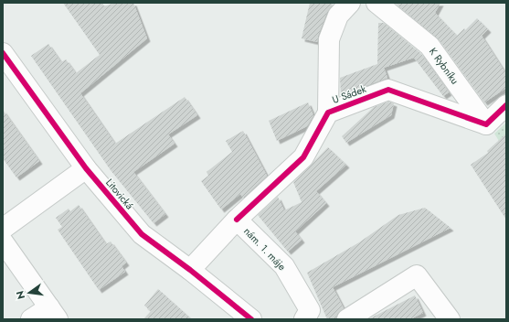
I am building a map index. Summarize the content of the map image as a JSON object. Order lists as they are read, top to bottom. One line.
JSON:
{"streets":{"street":["K Rybníku","U Sádek","Litovická","nám. 1. máje"]},"crossings":[["K Rybníku","U Sádek"],["U Sádek","nám. 1. máje"],["Litovická","nám. 1. máje"]],"north":"left"}
